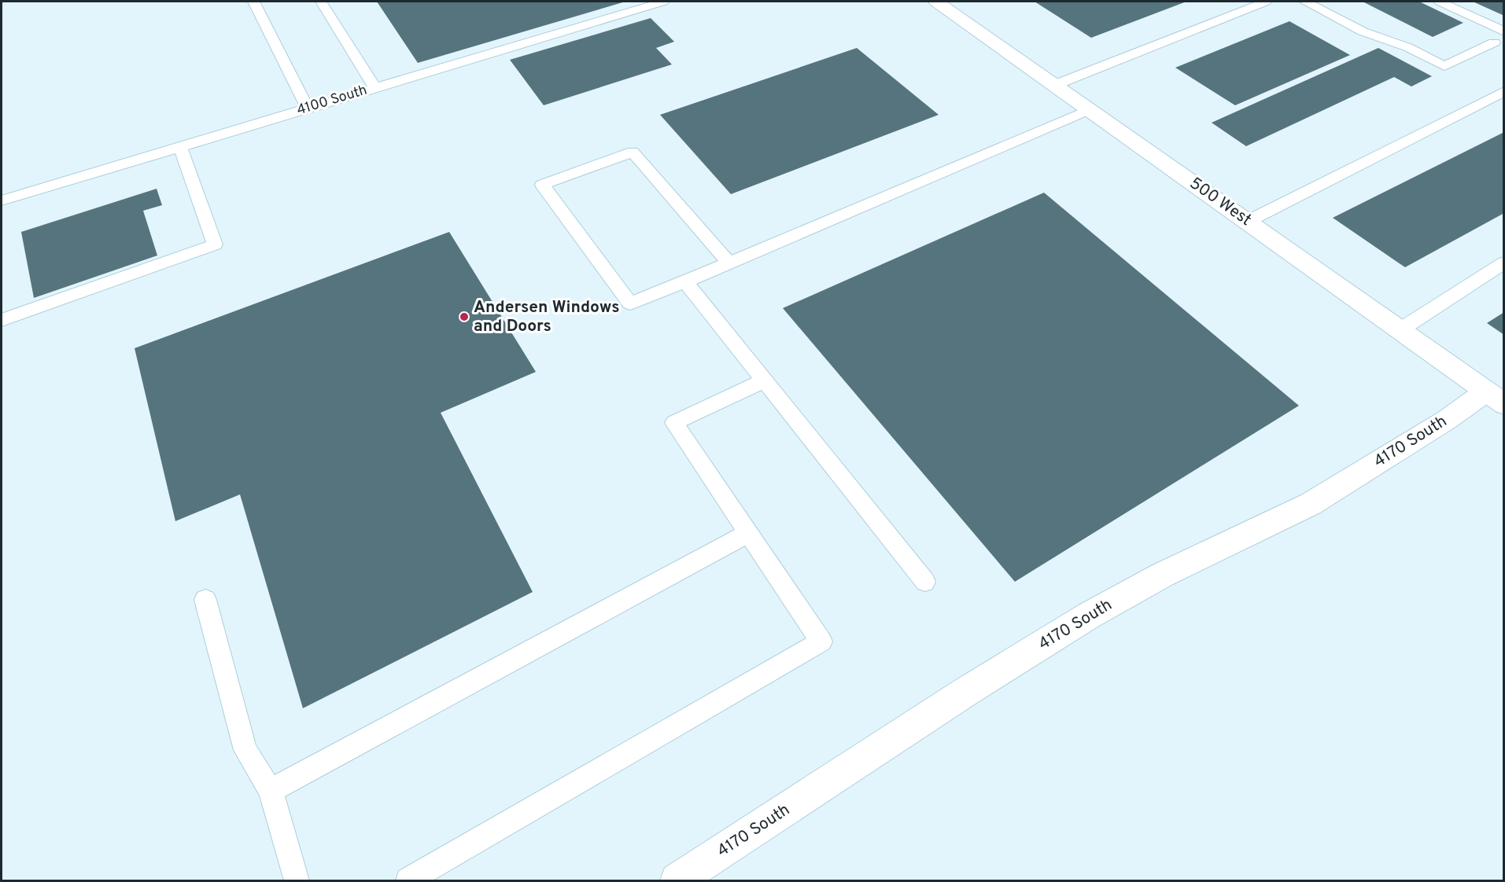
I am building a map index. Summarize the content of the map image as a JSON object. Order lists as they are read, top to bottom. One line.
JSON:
{"streets":{"main road":["500 West","4170 South"],"lane":["4100 South"]},"crossings":[["500 West","4170 South"]],"places":["Andersen Windows and Doors"]}
